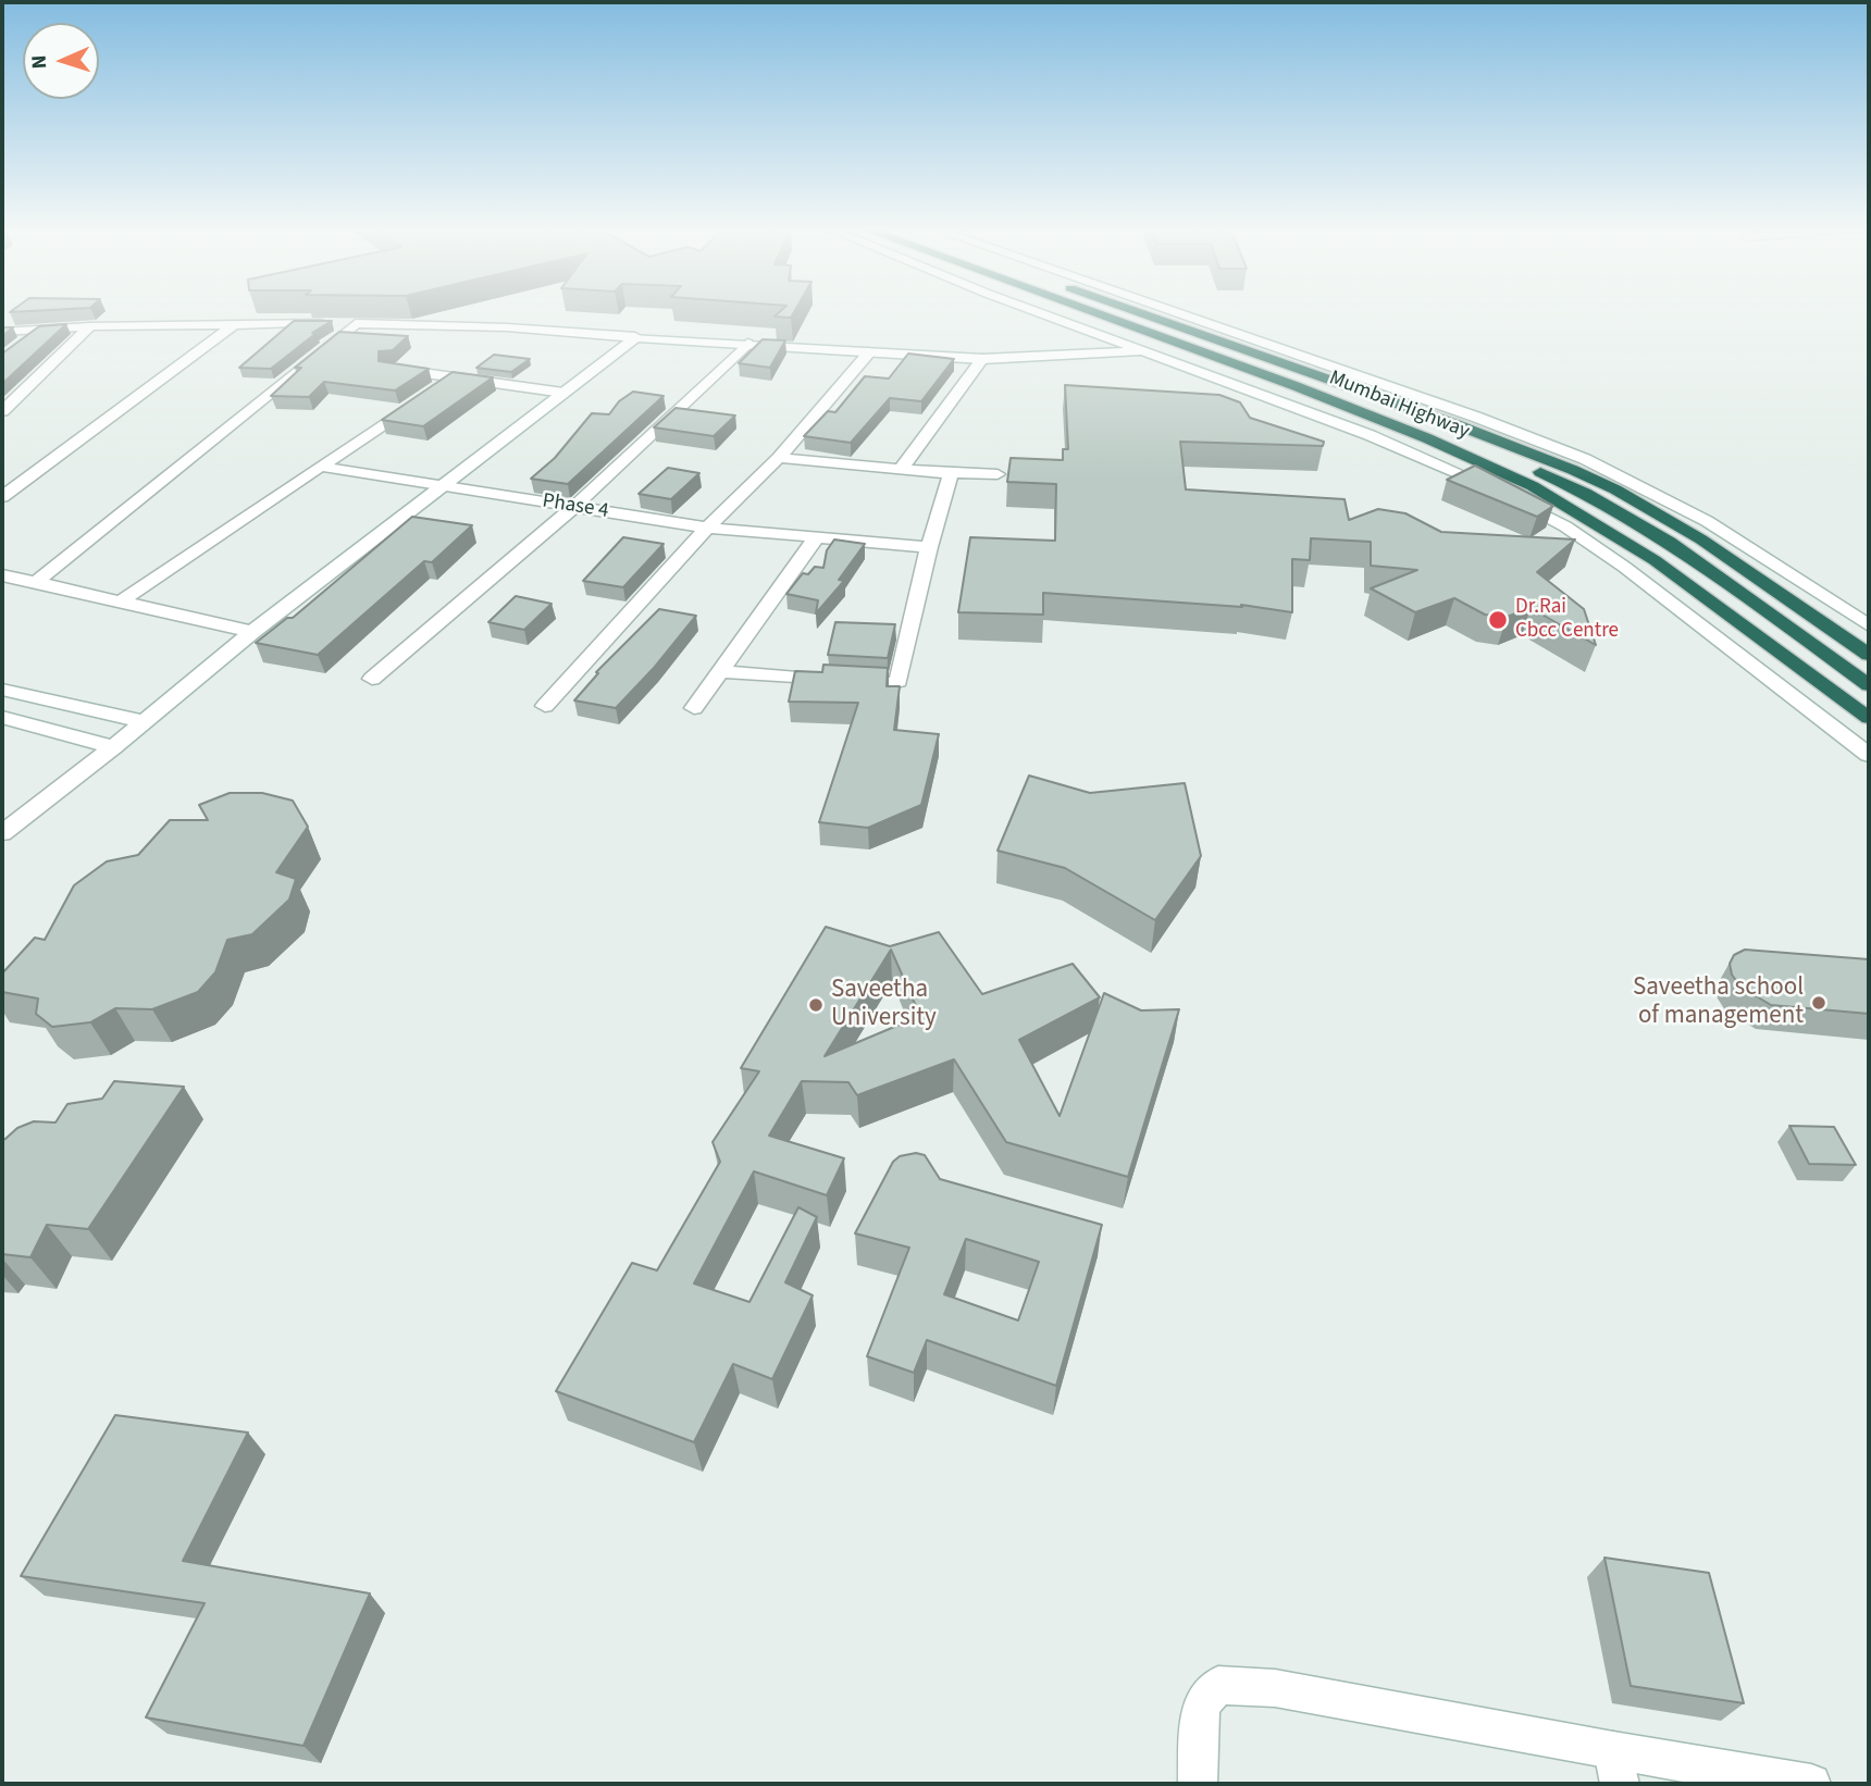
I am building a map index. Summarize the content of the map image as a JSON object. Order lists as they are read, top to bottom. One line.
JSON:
{"streets":{"highway":["Mumbai Highway"],"street":["Phase 4"]},"places":["Dr.Rai Cbcc Centre","Saveetha school of management","Saveetha University"],"north":"left"}
